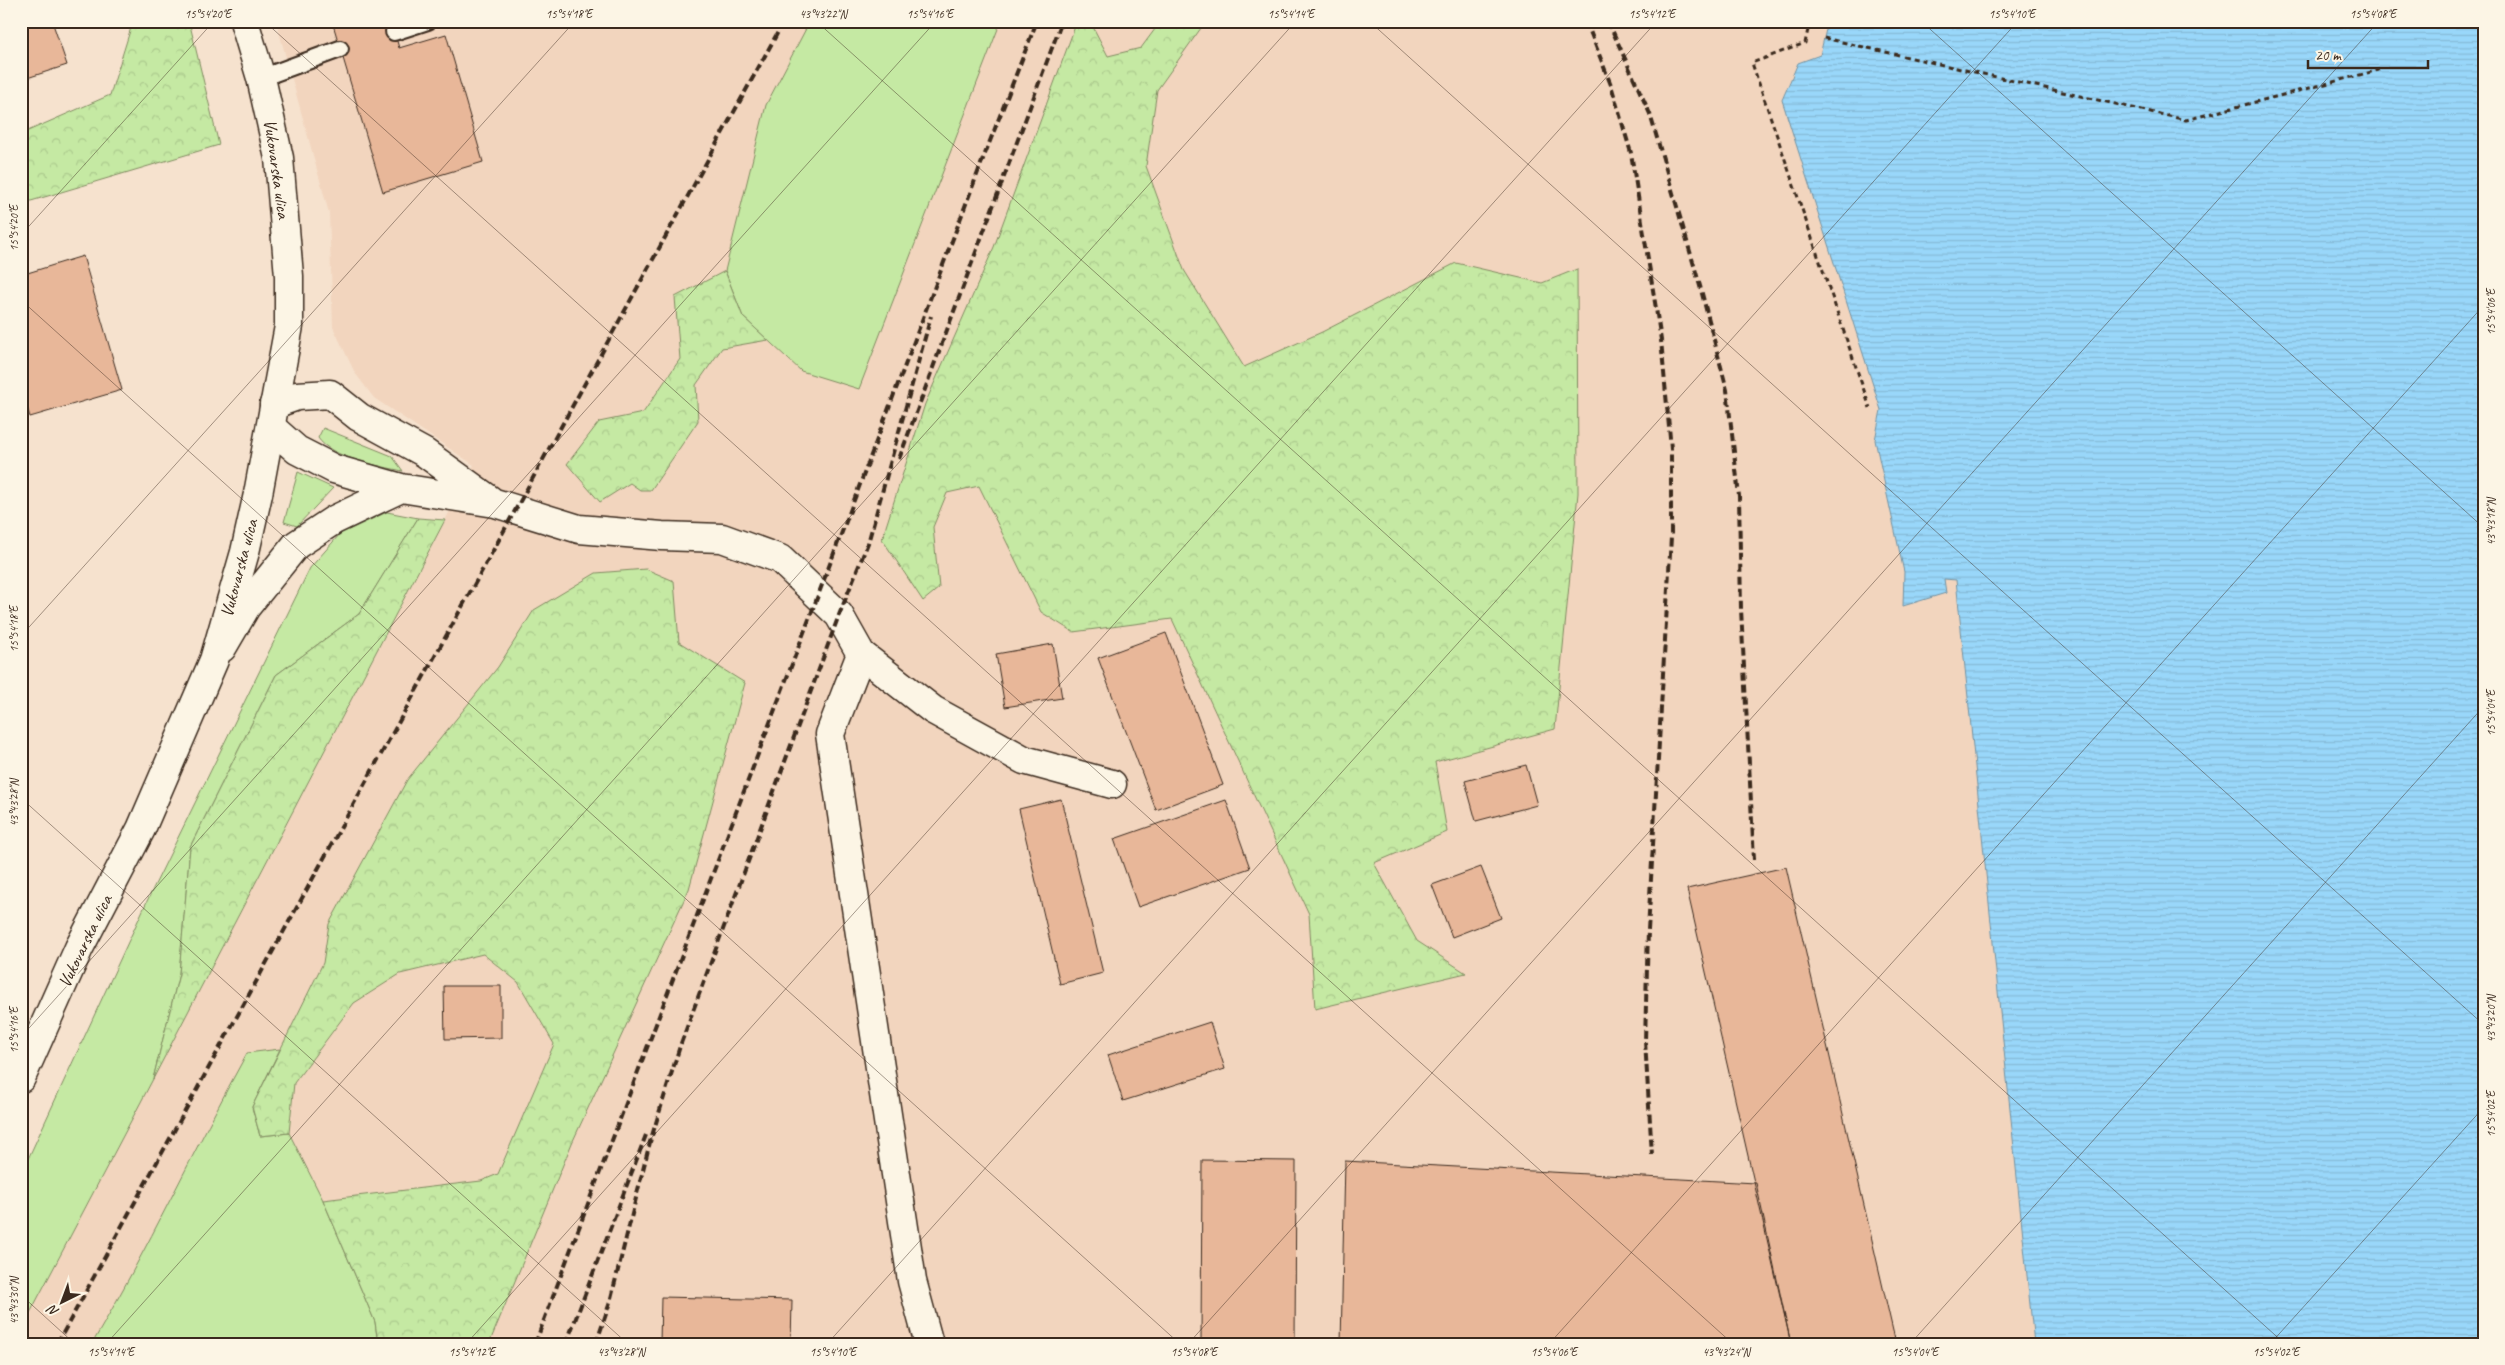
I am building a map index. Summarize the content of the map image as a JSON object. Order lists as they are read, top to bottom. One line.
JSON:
{"streets":{"street":["Vukovarska ulica"]},"scale_bar":"20 m","north":"bottom left","coordinates":["15°54'20\"E","15°54'18\"E","43°43'22\"N","15°54'16\"E","15°54'14\"E","15°54'12\"E","15°54'10\"E","15°54'08\"E","15°54'06\"E","43°43'18\"N","15°54'04\"E","43°43'28\"N","43°43'20\"N","15°54'02\"E","43°43'30\"N","43°43'24\"N"]}
